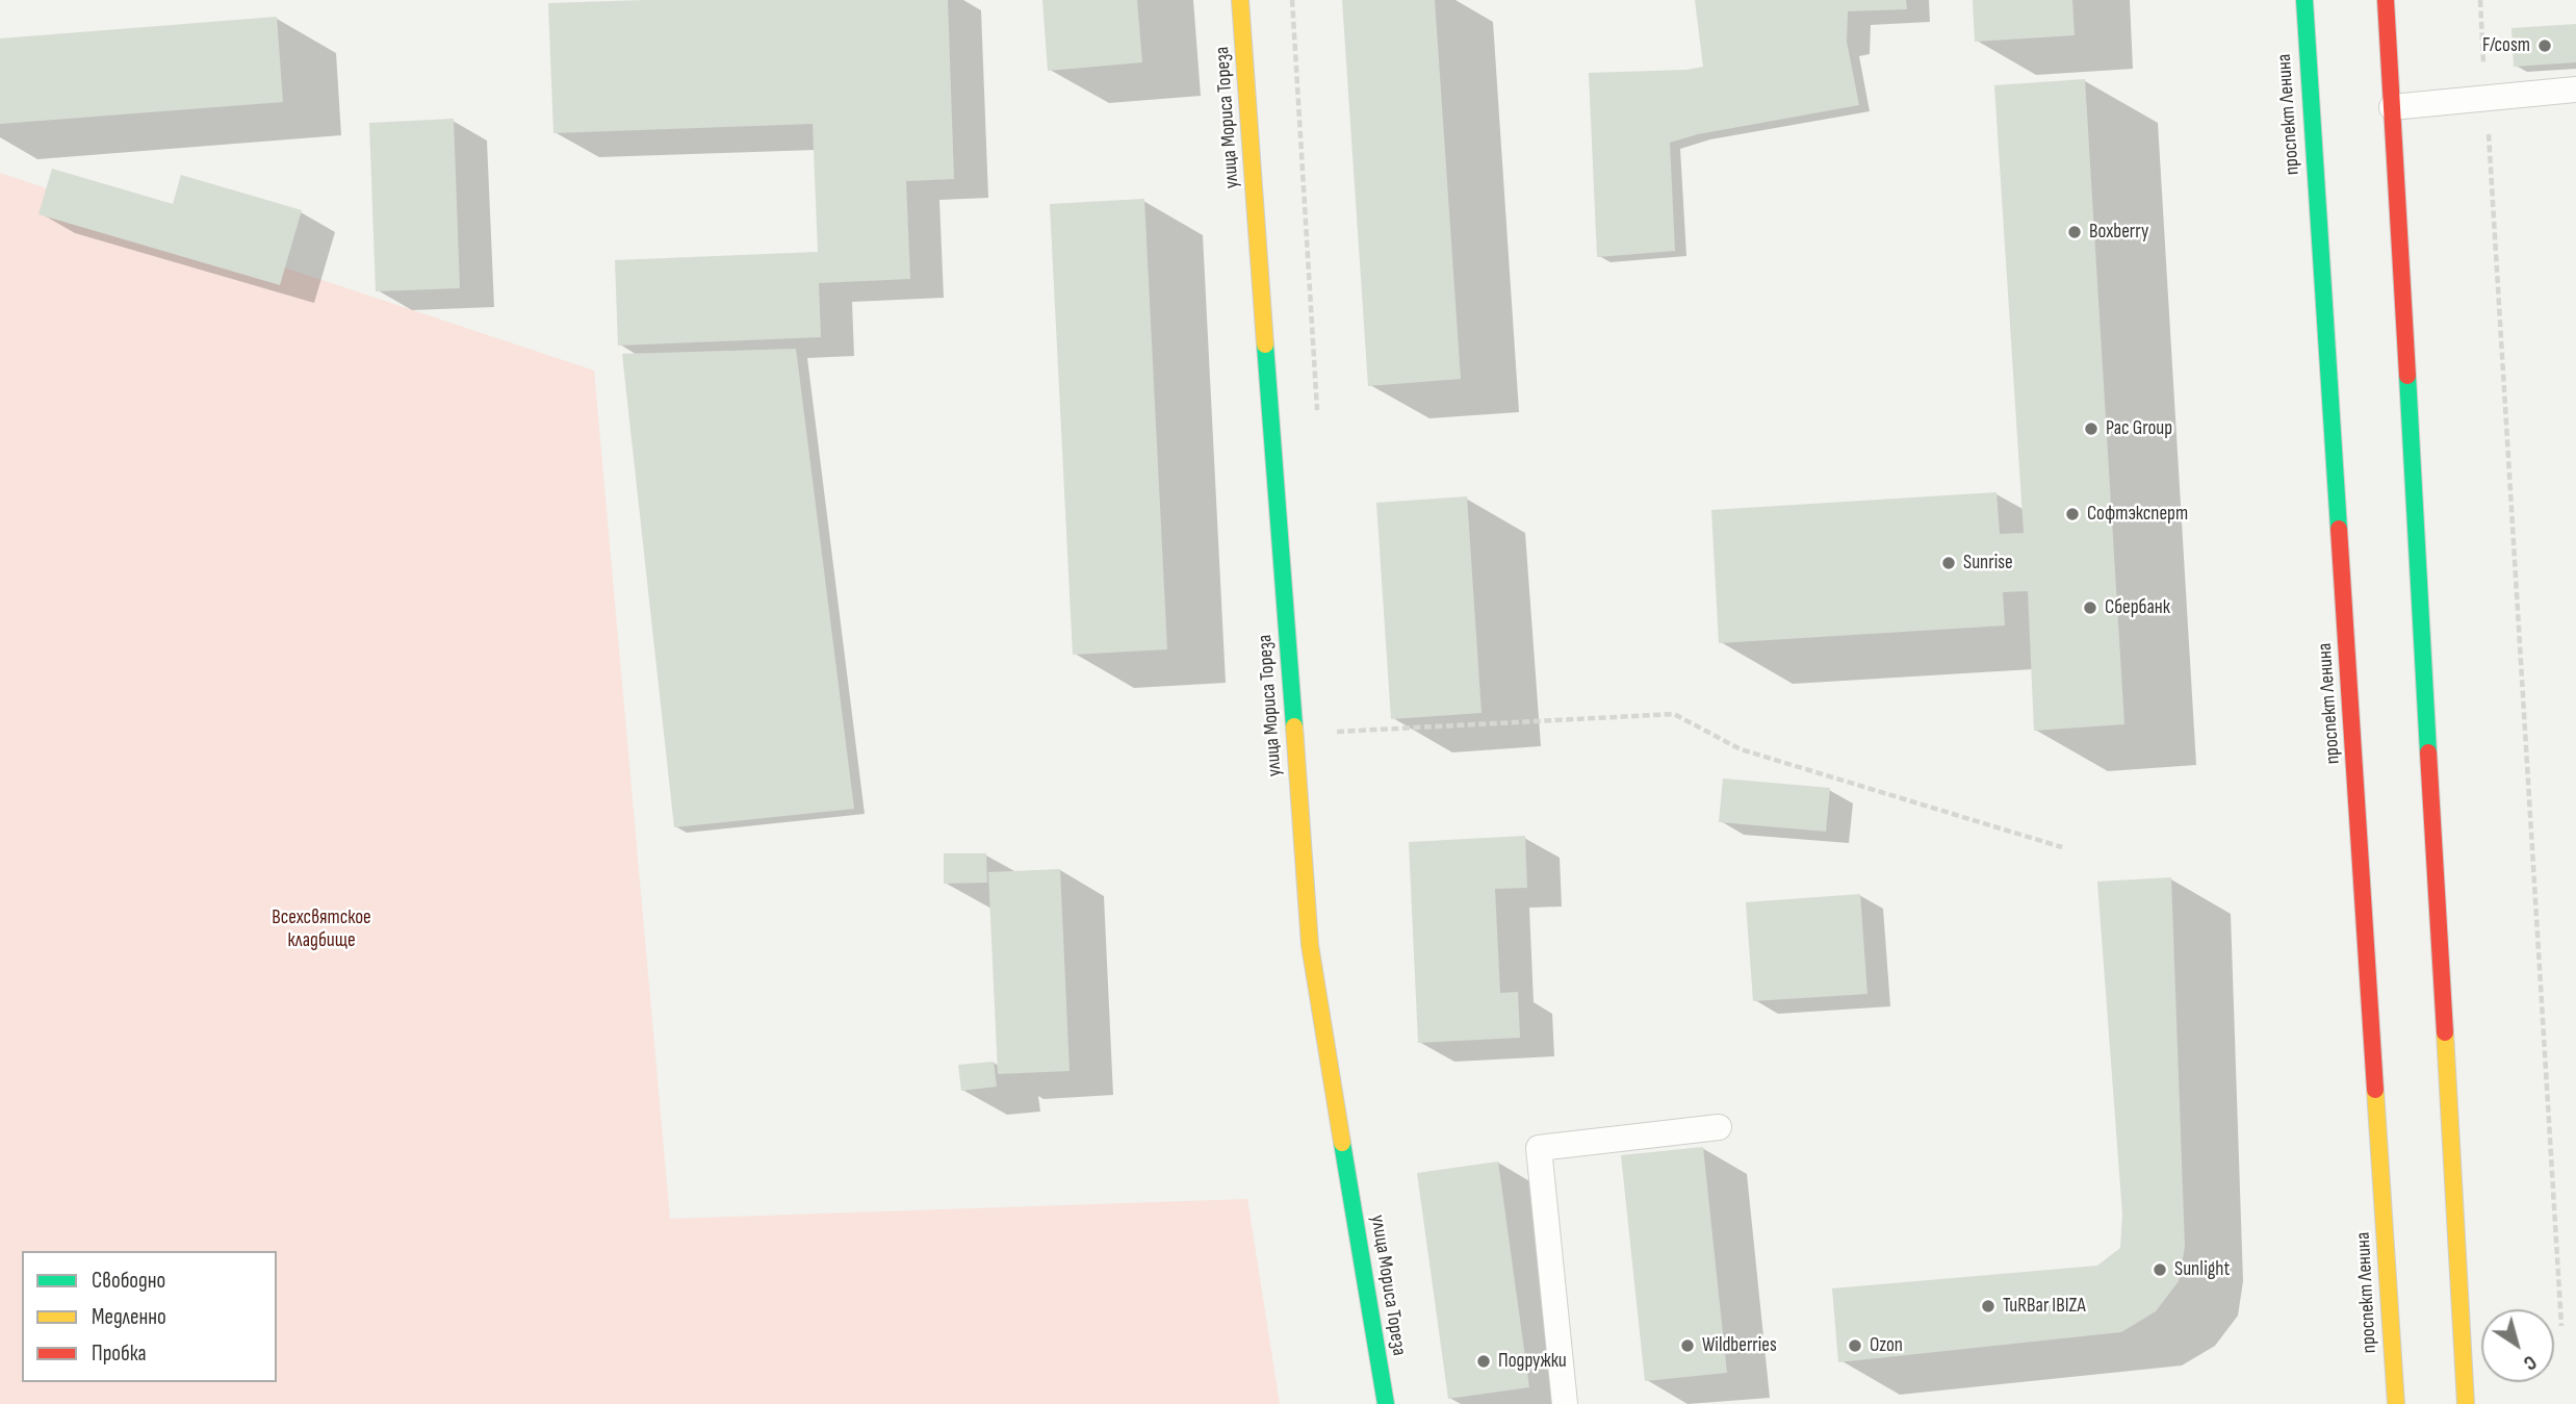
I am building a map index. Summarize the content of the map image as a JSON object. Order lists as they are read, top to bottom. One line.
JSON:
{"streets":{"main road":["проспект Ленина","улица Мориса Тореза"]},"parks":["Всехсвятское кладбище"],"places":["F/cosm","Boxberry","Pac Group","Софтэксперт","Sunrise","Сбербанк","Sunlight","TuRBar IBIZA","Wildberries","Ozon","Подружки"],"legend":["Свободно","Медленно","Пробка"],"north":"bottom right"}
